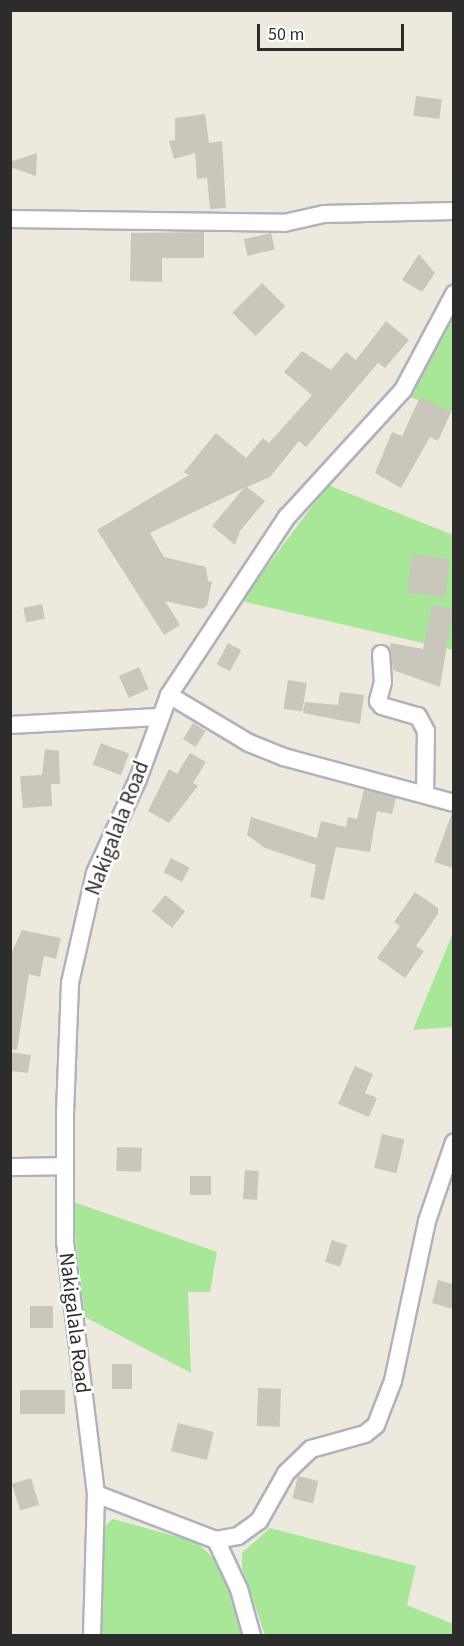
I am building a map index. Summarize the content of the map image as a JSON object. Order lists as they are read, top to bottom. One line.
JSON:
{"streets":{"street":["Nakigalala Road"]},"scale_bar":"50 m"}
